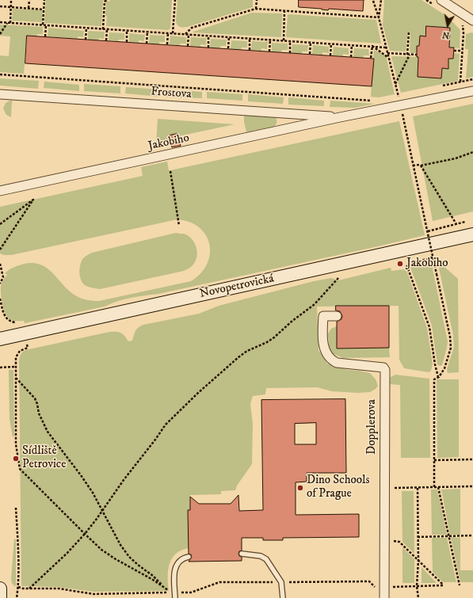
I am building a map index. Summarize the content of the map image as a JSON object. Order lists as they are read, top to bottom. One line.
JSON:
{"streets":{"main road":["Novopetrovická"],"street":["Frostova","Jakobiho","Dopplerova"]},"crossings":[["Frostova","Jakobiho"]],"places":["Jakobiho","Sídliště Petrovice","Dino Schools of Prague"],"north":"bottom"}
